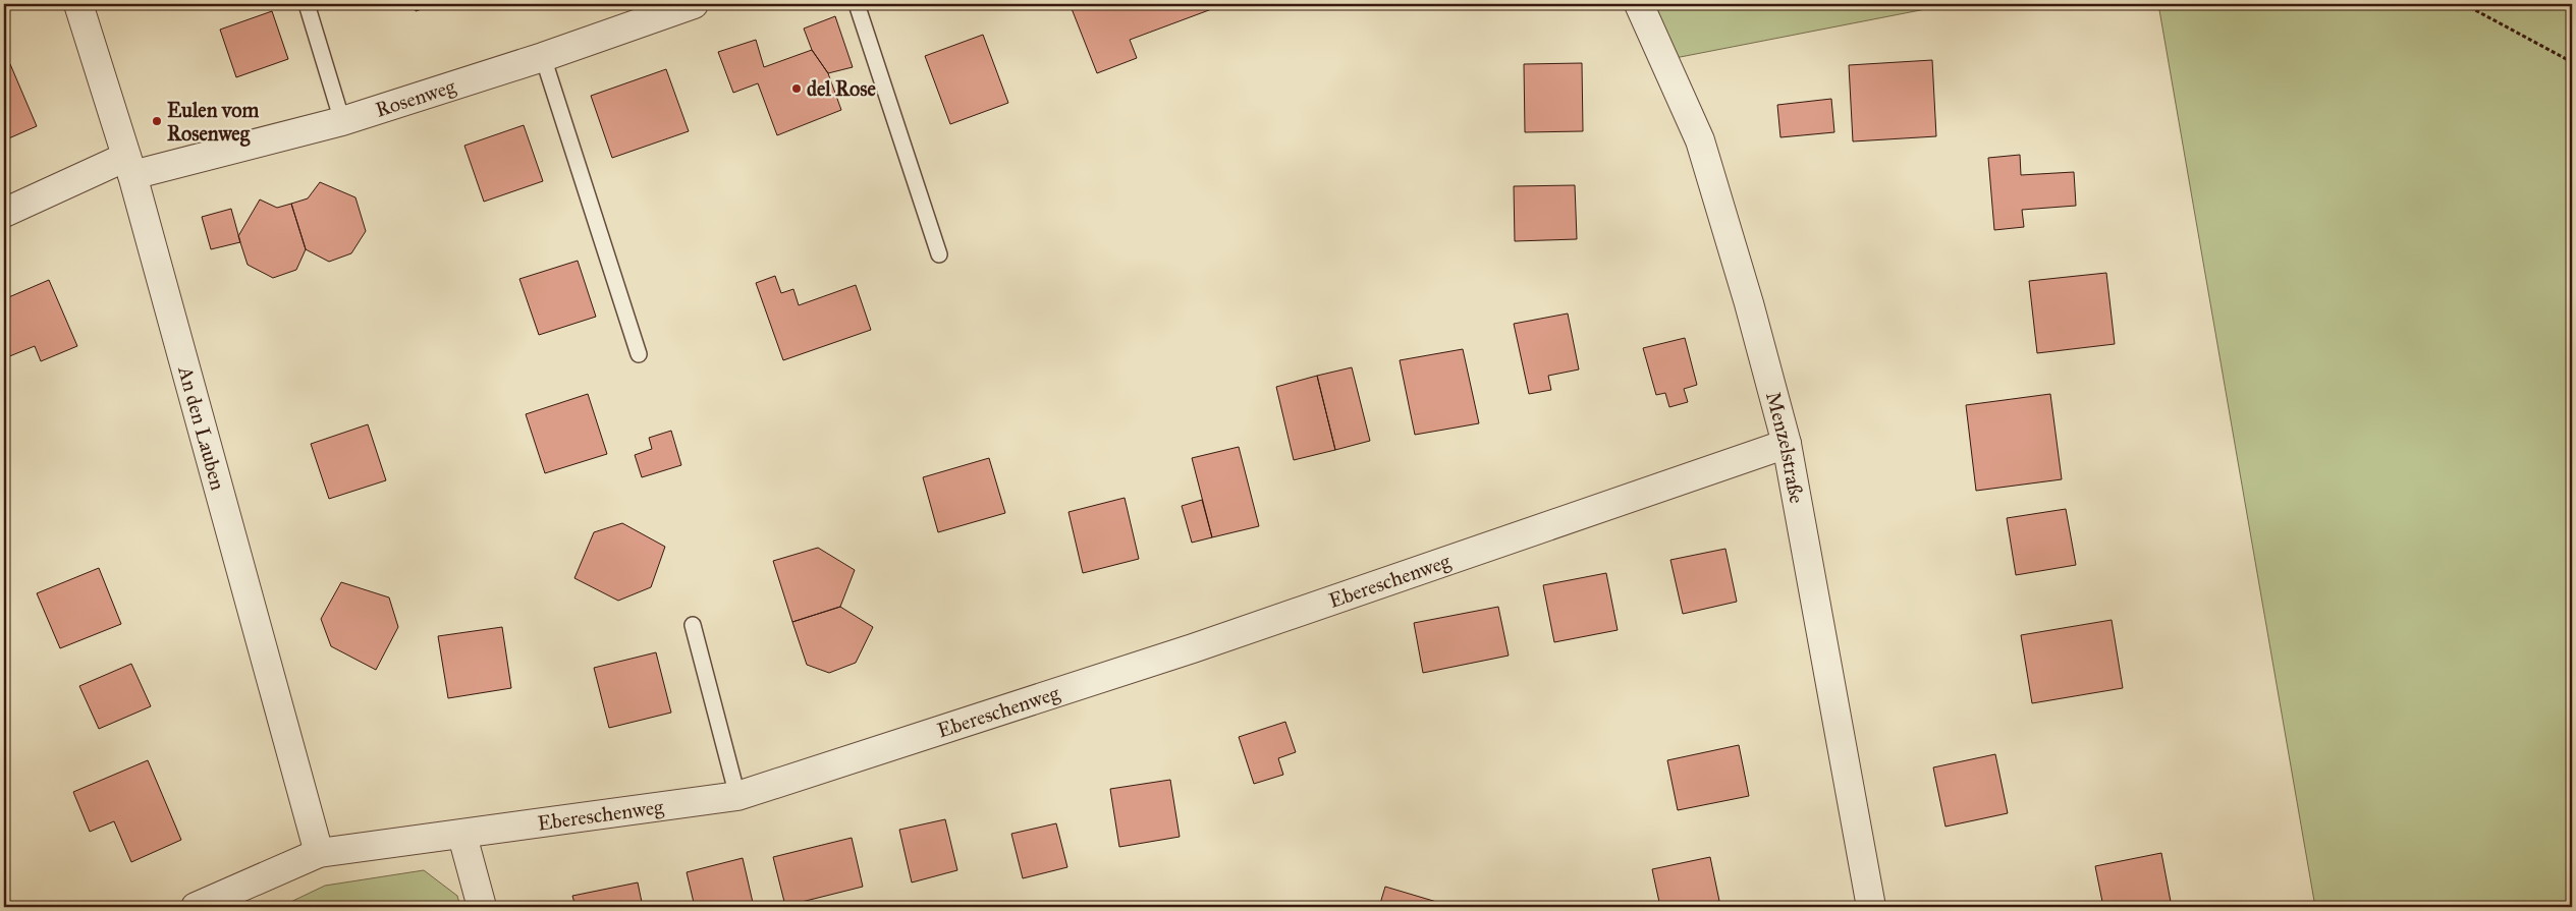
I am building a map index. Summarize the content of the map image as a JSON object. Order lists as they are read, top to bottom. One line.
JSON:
{"streets":{"street":["Rosenweg","An den Lauben","Menzelstraße","Ebereschenweg"]},"crossings":[["Rosenweg","An den Lauben"],["An den Lauben","Ebereschenweg"],["Menzelstraße","Ebereschenweg"]],"places":["del Rose","Eulen vom Rosenweg"]}
